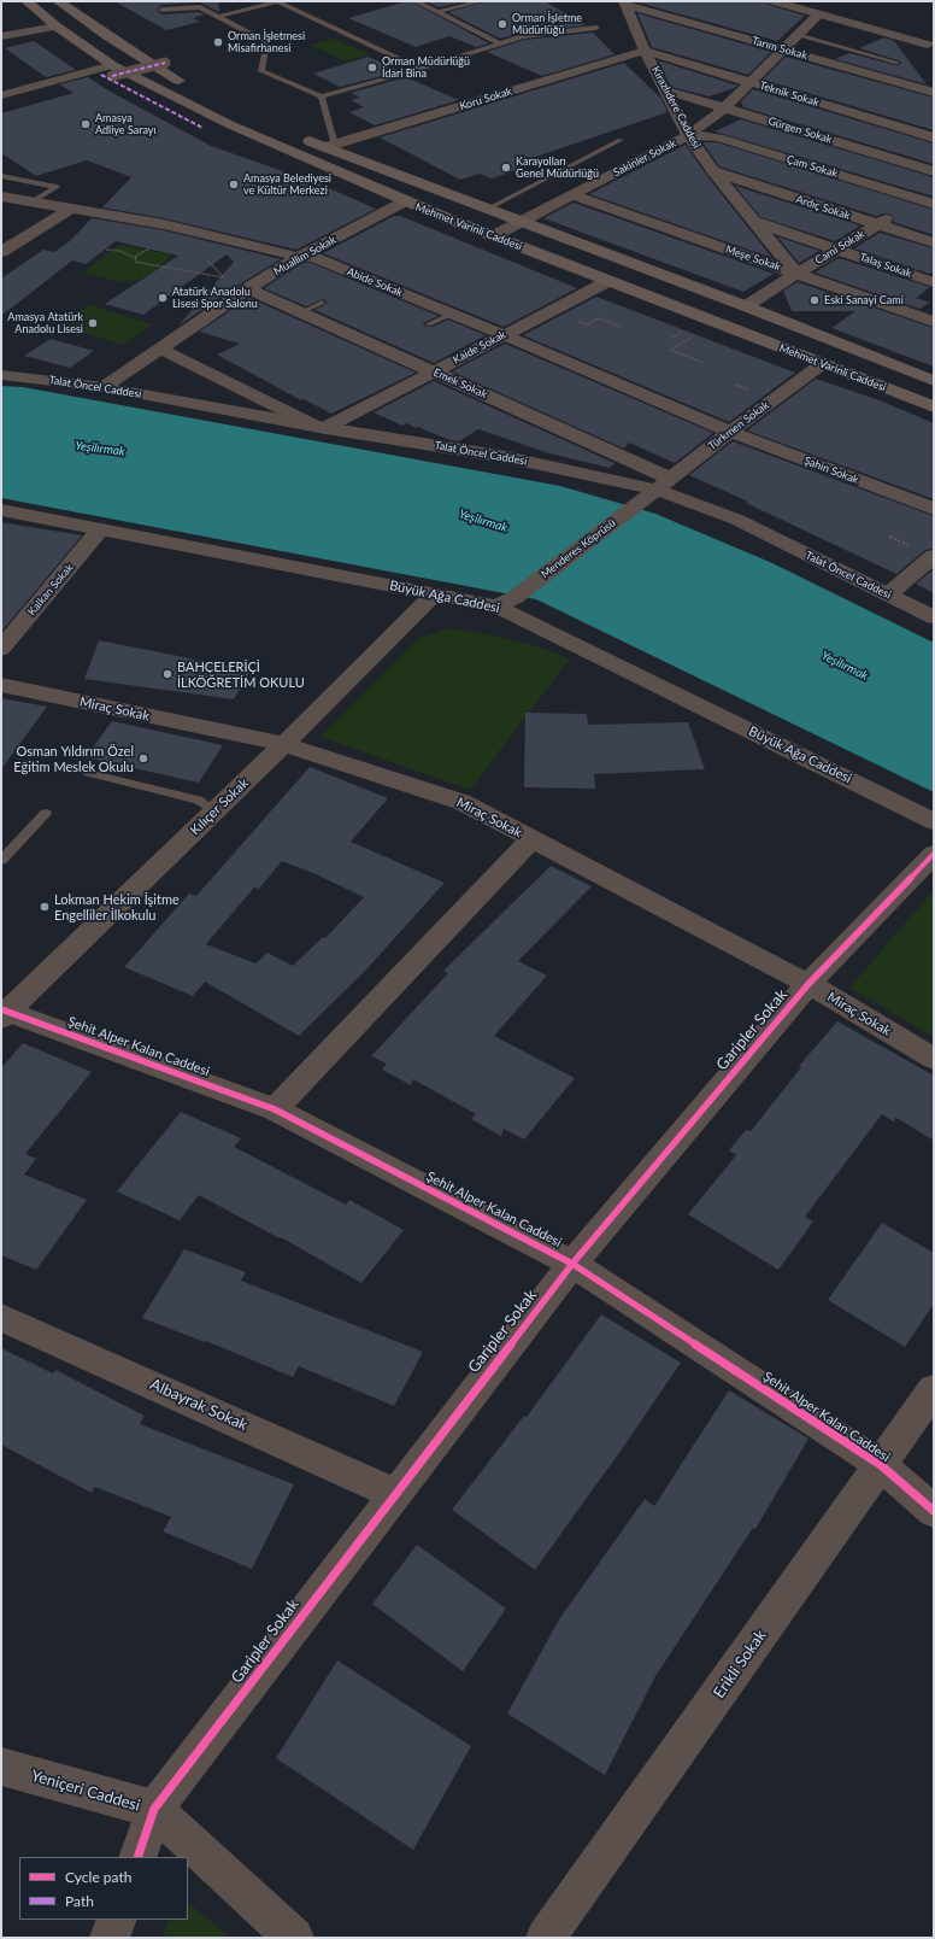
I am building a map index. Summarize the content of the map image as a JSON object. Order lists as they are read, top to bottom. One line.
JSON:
{"streets":{"main road":["Mehmet Varinli Caddesi"],"street":["Tarım Sokak","Teknik Sokak","Koru Sokak","Kirazlıdere Caddesi","Gürgen Sokak","Sakinler Sokak","Çam Sokak","Ardıç Sokak","Cami Sokak","Muallim Sokak","Meşe Sokak","Talaş Sokak","Abide Sokak","Kaide Sokak","Emek Sokak","Talat Öncel Caddesi","Türkmen Sokak","Şahin Sokak","Menderes Köprüsü","Kalkan Sokak","Büyük Ağa Caddesi","Miraç Sokak","Kılıçer Sokak","Garipler Sokak","Şehit Alper Kalan Caddesi","Albayrak Sokak","Erikli Sokak","Yeniçeri Caddesi"]},"crossings":[["Tarım Sokak","Kirazlıdere Caddesi"],["Tarım Sokak","Sakinler Sokak"],["Teknik Sokak","Koru Sokak"],["Teknik Sokak","Kirazlıdere Caddesi"],["Teknik Sokak","Sakinler Sokak"],["Koru Sokak","Kirazlıdere Caddesi"],["Koru Sokak","Mehmet Varinli Caddesi"],["Kirazlıdere Caddesi","Gürgen Sokak"],["Kirazlıdere Caddesi","Sakinler Sokak"],["Kirazlıdere Caddesi","Çam Sokak"],["Kirazlıdere Caddesi","Ardıç Sokak"],["Kirazlıdere Caddesi","Cami Sokak"],["Kirazlıdere Caddesi","Meşe Sokak"],["Kirazlıdere Caddesi","Talaş Sokak"],["Gürgen Sokak","Sakinler Sokak"],["Sakinler Sokak","Çam Sokak"],["Sakinler Sokak","Mehmet Varinli Caddesi"],["Sakinler Sokak","Meşe Sokak"],["Çam Sokak","Cami Sokak"],["Ardıç Sokak","Cami Sokak"],["Mehmet Varinli Caddesi","Cami Sokak"],["Mehmet Varinli Caddesi","Muallim Sokak"],["Mehmet Varinli Caddesi","Kaide Sokak"],["Mehmet Varinli Caddesi","Türkmen Sokak"],["Cami Sokak","Meşe Sokak"],["Cami Sokak","Talaş Sokak"],["Muallim Sokak","Abide Sokak"],["Muallim Sokak","Emek Sokak"],["Muallim Sokak","Talat Öncel Caddesi"],["Abide Sokak","Kaide Sokak"],["Abide Sokak","Türkmen Sokak"],["Abide Sokak","Şahin Sokak"],["Kaide Sokak","Emek Sokak"],["Kaide Sokak","Talat Öncel Caddesi"],["Emek Sokak","Talat Öncel Caddesi"],["Emek Sokak","Türkmen Sokak"],["Emek Sokak","Menderes Köprüsü"],["Talat Öncel Caddesi","Türkmen Sokak"],["Talat Öncel Caddesi","Menderes Köprüsü"],["Türkmen Sokak","Şahin Sokak"],["Türkmen Sokak","Menderes Köprüsü"],["Menderes Köprüsü","Büyük Ağa Caddesi"],["Kalkan Sokak","Büyük Ağa Caddesi"],["Büyük Ağa Caddesi","Kılıçer Sokak"],["Miraç Sokak","Kılıçer Sokak"],["Miraç Sokak","Garipler Sokak"],["Kılıçer Sokak","Şehit Alper Kalan Caddesi"],["Garipler Sokak","Şehit Alper Kalan Caddesi"],["Garipler Sokak","Albayrak Sokak"],["Garipler Sokak","Yeniçeri Caddesi"],["Şehit Alper Kalan Caddesi","Erikli Sokak"]],"water":["Yeşilırmak"],"places":["Orman İşletme Müdürlüğü","Orman İşletmesi Misafirhanesi","Orman Müdürlüğü İdari Bina","Amasya Adliye Sarayı","Karayolları Genel Müdürlüğü","Amasya Belediyesi ve Kültür Merkezi","Atatürk Anadolu Lisesi Spor Salonu","Eski Sanayi Cami","Amasya Atatürk Anadolu Lisesi","BAHÇELERİÇİ İLKÖĞRETİM OKULU","Osman Yıldırım Özel Eğitim Meslek Okulu","Lokman Hekim İşitme Engelliler İlkokulu"],"legend":["Cycle path","Path"]}
